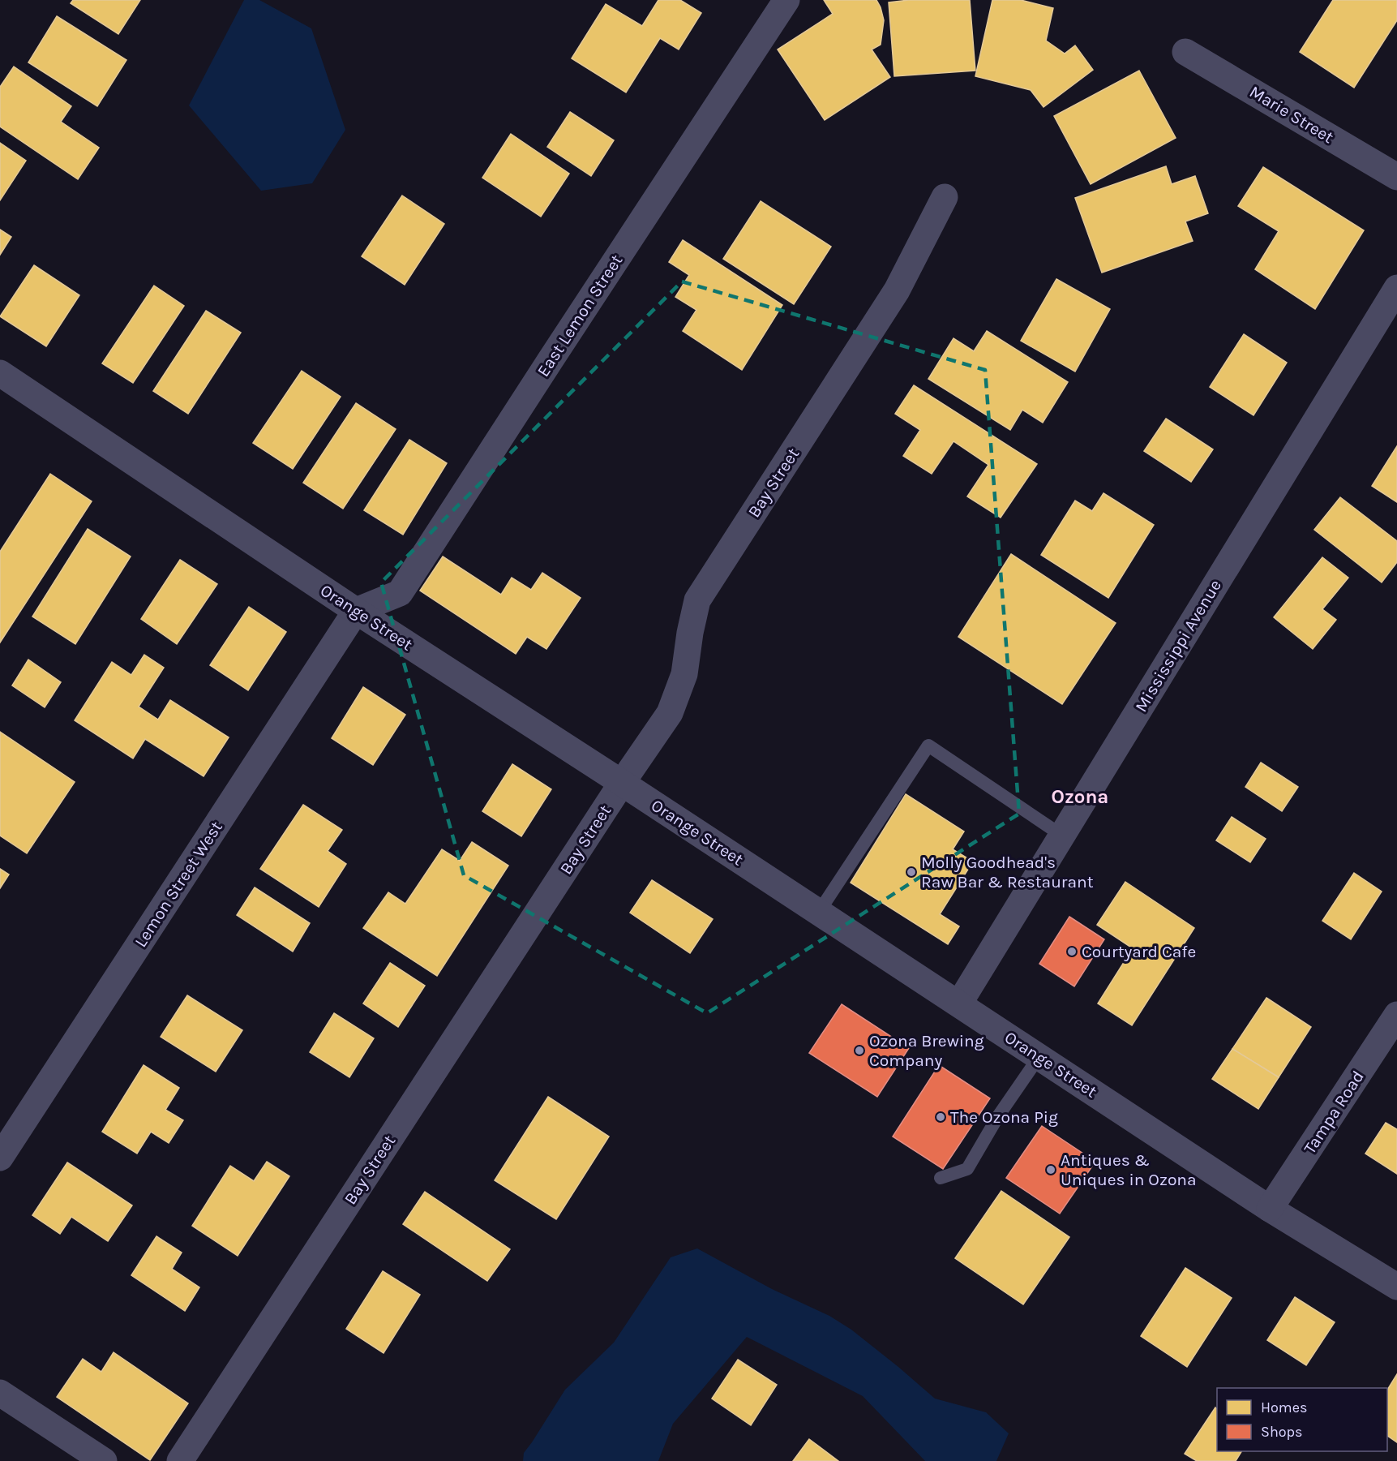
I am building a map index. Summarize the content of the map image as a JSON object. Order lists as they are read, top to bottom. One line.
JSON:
{"streets":{"street":["Marie Street","East Lemon Street","Bay Street","Orange Street","Mississippi Avenue","Lemon Street West","Tampa Road"]},"crossings":[["East Lemon Street","Orange Street"],["East Lemon Street","Lemon Street West"],["Bay Street","Orange Street"],["Orange Street","Mississippi Avenue"],["Orange Street","Lemon Street West"],["Orange Street","Tampa Road"]],"districts":["Ozona"],"places":["Molly Goodhead's Raw Bar & Restaurant","Courtyard Cafe","Ozona Brewing Company","The Ozona Pig","Antiques & Uniques in Ozona"],"legend":["Homes","Shops"]}
